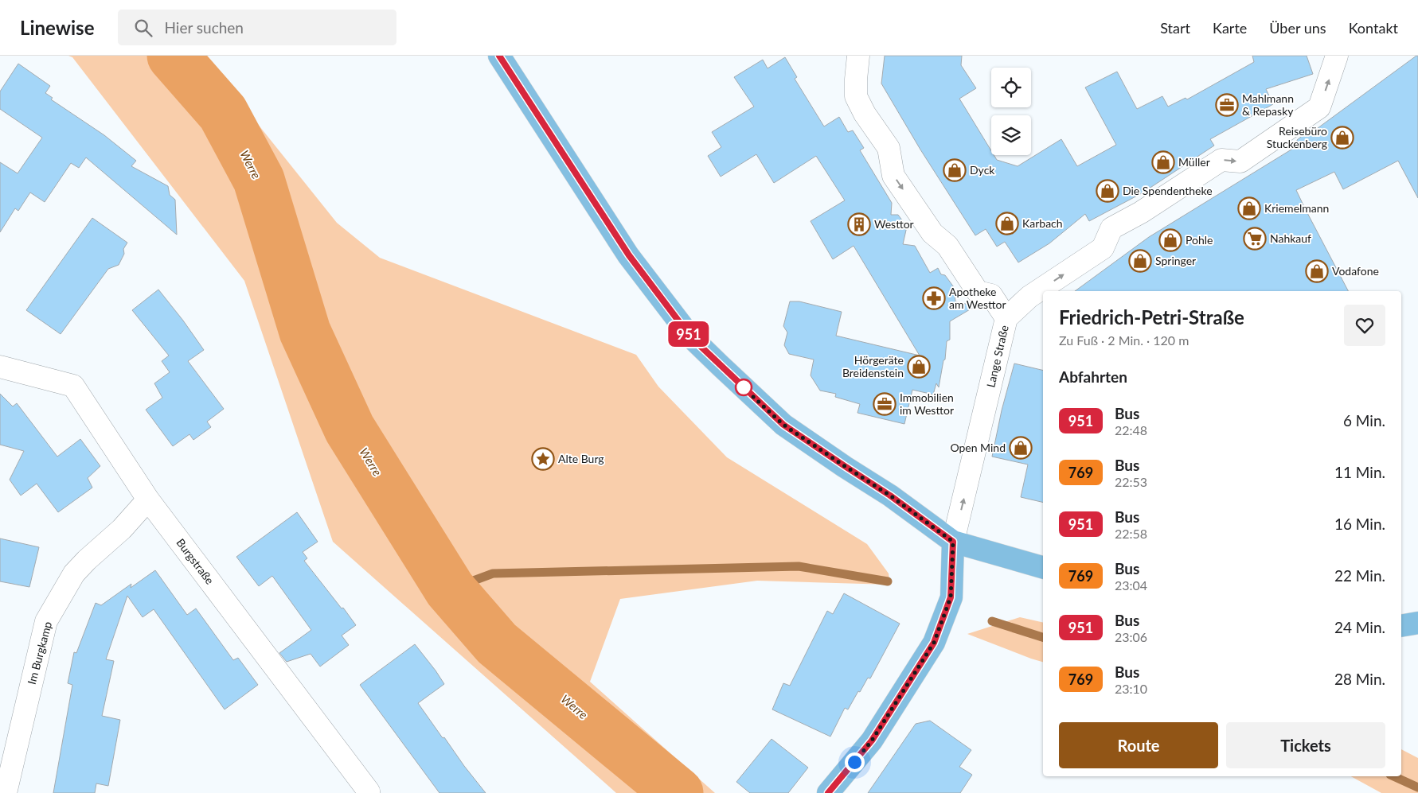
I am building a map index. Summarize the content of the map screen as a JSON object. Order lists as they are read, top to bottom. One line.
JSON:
{"streets":{"main road":["Lange Straße"],"street":["Burgstraße","Im Burgkamp"]},"crossings":[["Burgstraße","Im Burgkamp"]],"one_way":["Lange Straße"],"water":["Werre"],"places":{"office":["Mahlmann & Repasky","Immobilien im Westtor"],"shop":["Reisebüro Stuckenberg","Müller","Dyck","Die Spendentheke","Kriemelmann","Karbach","Pohle","Springer","Vodafone","Hörgeräte Breidenstein","Open Mind"],"building":["Westtor"],"supermarket":["Nahkauf"],"pharmacy":["Apotheke am Westtor"],"place":["Alte Burg"]},"lines":["bus line 951"],"page":{"header":"Linewise","search":"Hier suchen","nav":["Start","Karte","Über uns","Kontakt"],"on_map":"951","heading":[["Friedrich-Petri-Straße","Zu Fuß · 2 Min. · 120 m"],"Abfahrten"],"list":[{"mark":"951","name":"Bus","note":"22:48","value":"6 Min."},{"mark":"769","name":"Bus","note":"22:53","value":"11 Min."},{"mark":"951","name":"Bus","note":"22:58","value":"16 Min."},{"mark":"769","name":"Bus","note":"23:04","value":"22 Min."},{"mark":"951","name":"Bus","note":"23:06","value":"24 Min."},{"mark":"769","name":"Bus","note":"23:10","value":"28 Min."}],"buttons":["Route","Tickets"]}}
